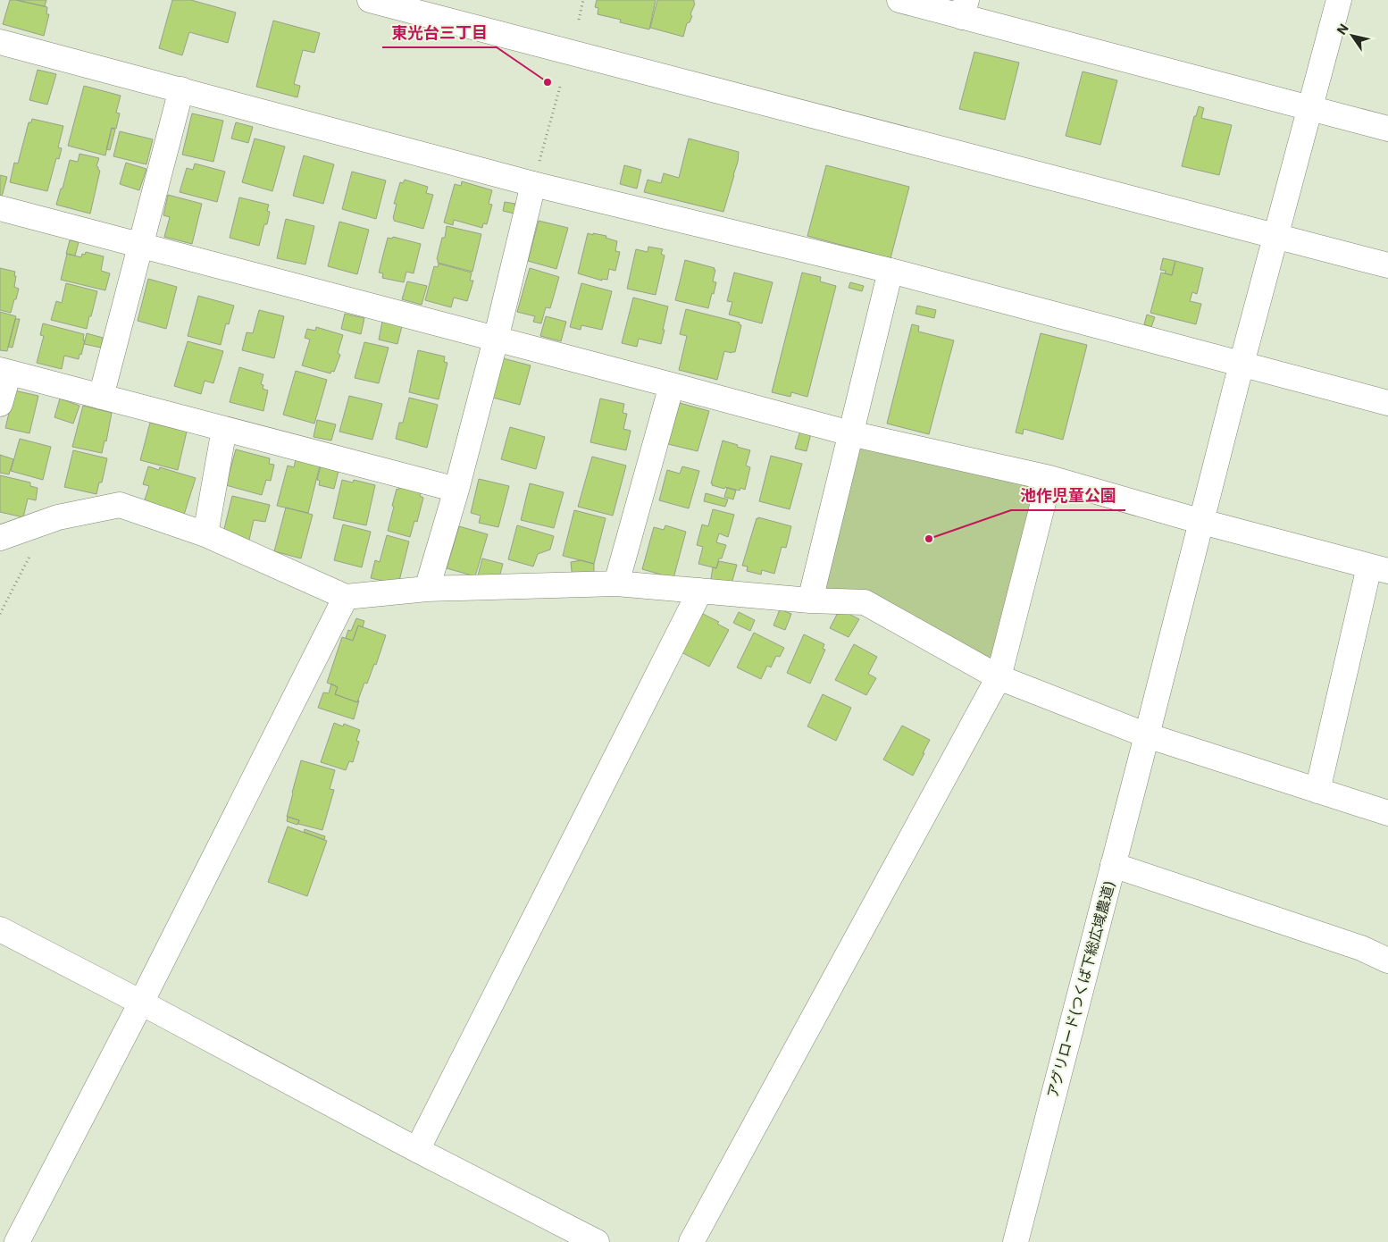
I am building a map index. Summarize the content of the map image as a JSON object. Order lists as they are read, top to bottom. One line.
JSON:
{"streets":{"street":["アグリロード(つくば下総広域農道)"]},"places":["東光台三丁目","池作児童公園"],"north":"top left"}
